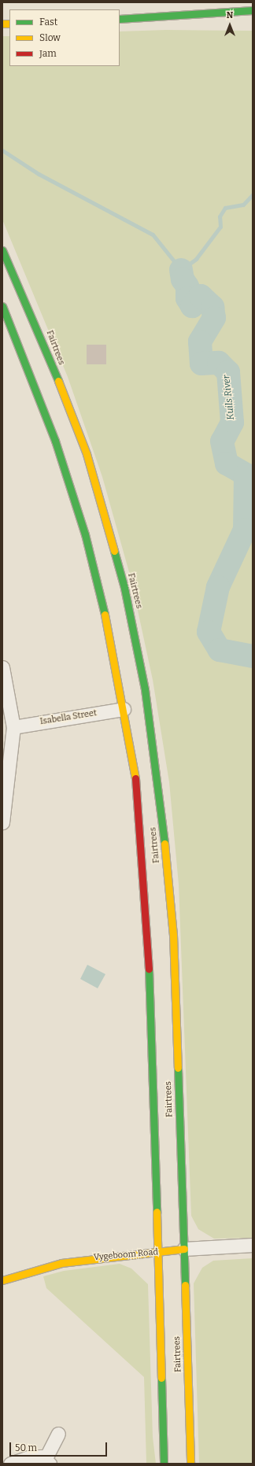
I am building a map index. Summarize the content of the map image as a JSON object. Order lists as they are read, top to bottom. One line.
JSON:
{"streets":{"main road":["Fairtrees","Vygeboom Road"],"street":["Isabella Street"]},"crossings":[["Fairtrees","Isabella Street"],["Fairtrees","Vygeboom Road"]],"water":["Kuils River"],"legend":["Fast","Slow","Jam"],"scale_bar":"50 m","north":"top"}
